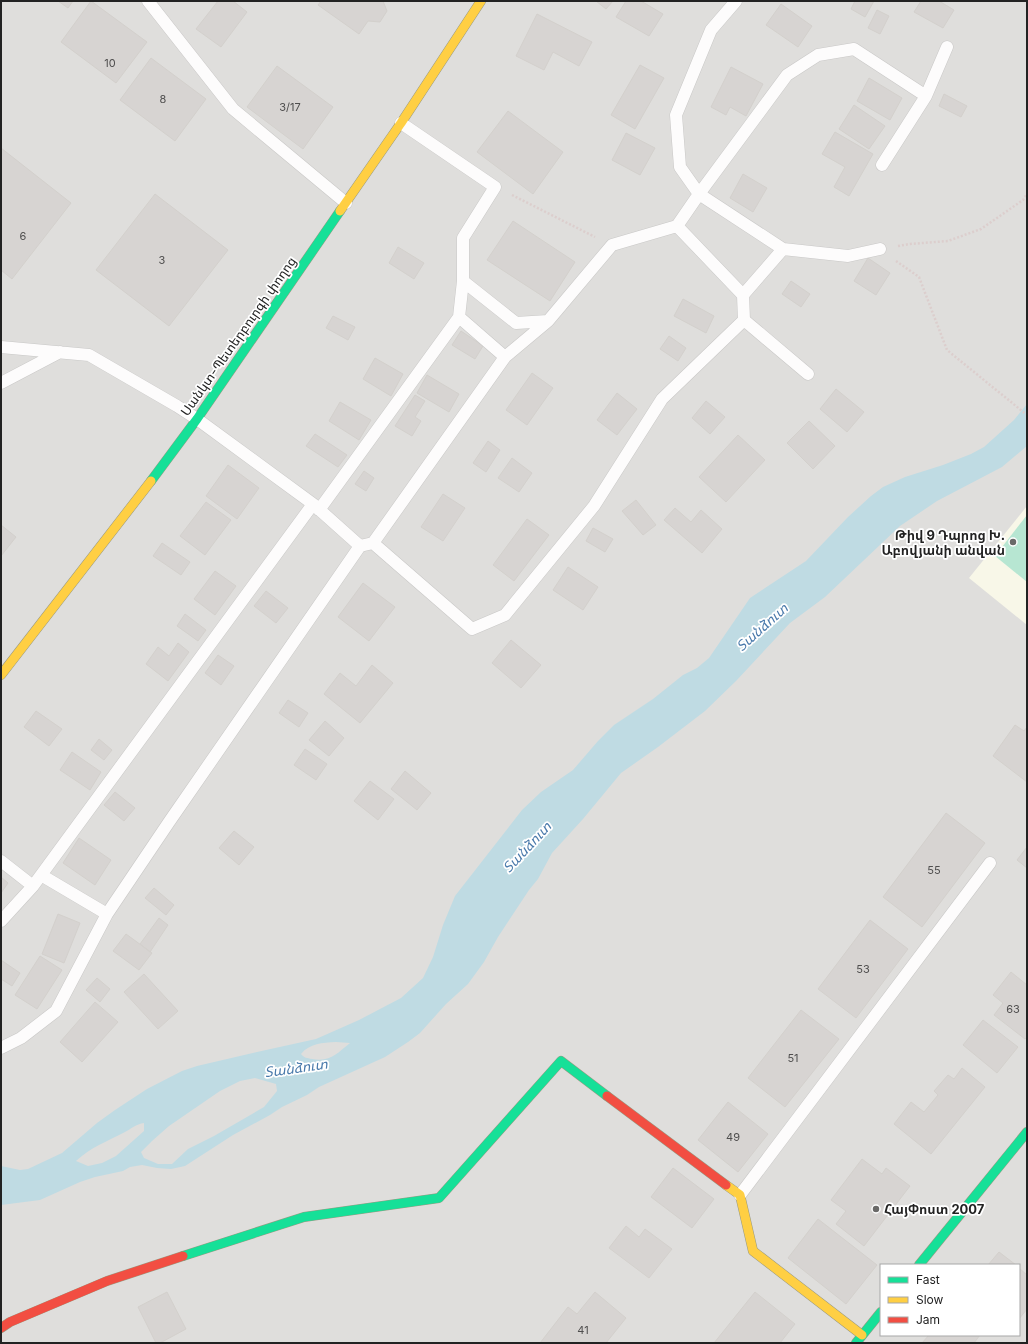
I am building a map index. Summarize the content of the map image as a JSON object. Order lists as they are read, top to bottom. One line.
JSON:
{"streets":{"main road":["Սանկտ-Պետերբուրգի փողոց"]},"water":["Տանձուտ"],"places":["Թիվ 9 Դպրոց Խ․ Աբովյանի անվան","ՀայՓոստ 2007"],"house_numbers":["10","8","3/17","6","3","55","53","63","51","49","41"],"legend":["Fast","Slow","Jam"]}
